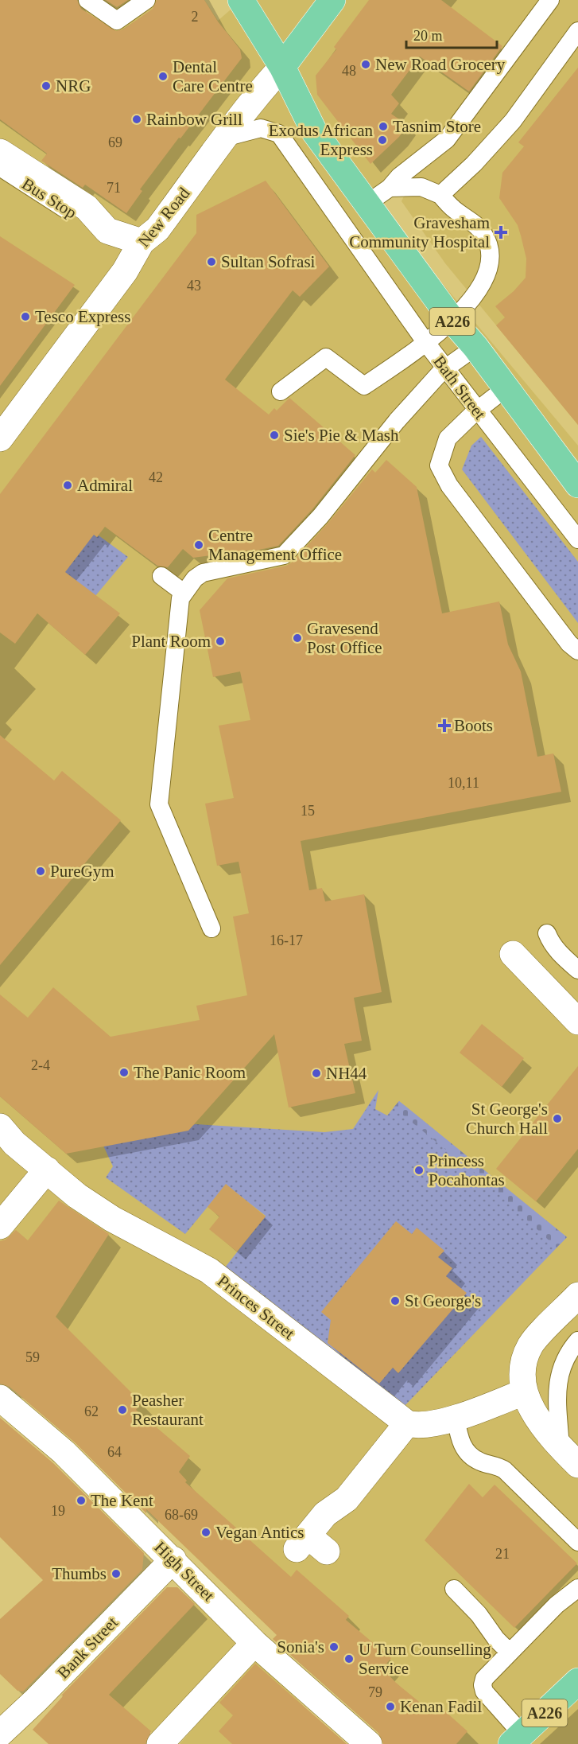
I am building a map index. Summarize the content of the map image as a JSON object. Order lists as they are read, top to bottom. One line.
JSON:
{"streets":{"main road":["New Road","A226"],"street":["Princes Street","High Street","Bank Street"],"lane":["Bus Stop","Bath Street"]},"crossings":[["New Road","A226"],["New Road","Bath Street"],["High Street","Bank Street"]],"places":{"other":["New Road Grocery","Dental Care Centre","NRG","Rainbow Grill","Tasnim Store","Exodus African Express","Sultan Sofrasi","Tesco Express","Sie's Pie & Mash","Admiral","Centre Management Office","Gravesend Post Office","Plant Room","PureGym","The Panic Room","NH44","St George's Church Hall","Princess Pocahontas","St George's","Peasher Restaurant","The Kent","Vegan Antics","Thumbs","Sonia's","U Turn Counselling Service","Kenan Fadil"],"health":["Gravesham Community Hospital","Boots"]},"house_numbers":["2","48","69","71","43","42","10,11","15","16-17","2-4","59","62","64","19","68-69","21","79"],"scale_bar":"20 m"}
